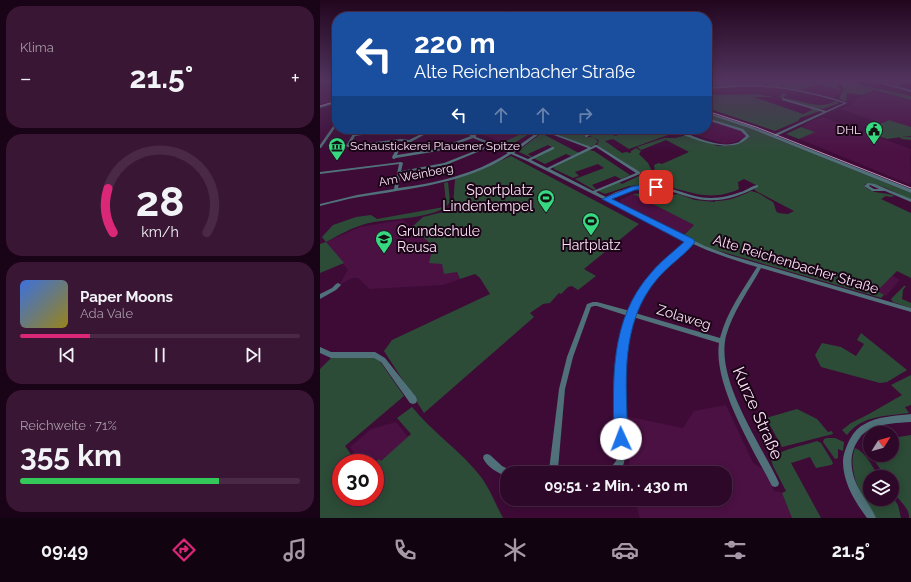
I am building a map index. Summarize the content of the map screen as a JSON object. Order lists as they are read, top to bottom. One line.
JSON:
{"streets":{"street":["Am Weinberg","Alte Reichenbacher Straße","Zolaweg","Kurze Straße"]},"crossings":[["Am Weinberg","Alte Reichenbacher Straße"],["Alte Reichenbacher Straße","Kurze Straße"],["Zolaweg","Kurze Straße"]],"places":{"public building":["DHL"],"museum":["Schaustickerei Plauener Spitze"],"sports":["Sportplatz Lindentempel","Hartplatz"],"school or university":["Grundschule Reusa"]},"north":"top right","page":{"tile":["Klima",["Reichweite · 71%","355 km"]],"turn":["220 m","Alte Reichenbacher Straße"],"heat":["−","21.5°","+"],"song":["Paper Moons","Ada Vale"],"limit":"30","trip":"09:51 · 2 Min. · 430 m","tabs":["09:49","21.5°"],"gauge":["28","km/h"]}}
